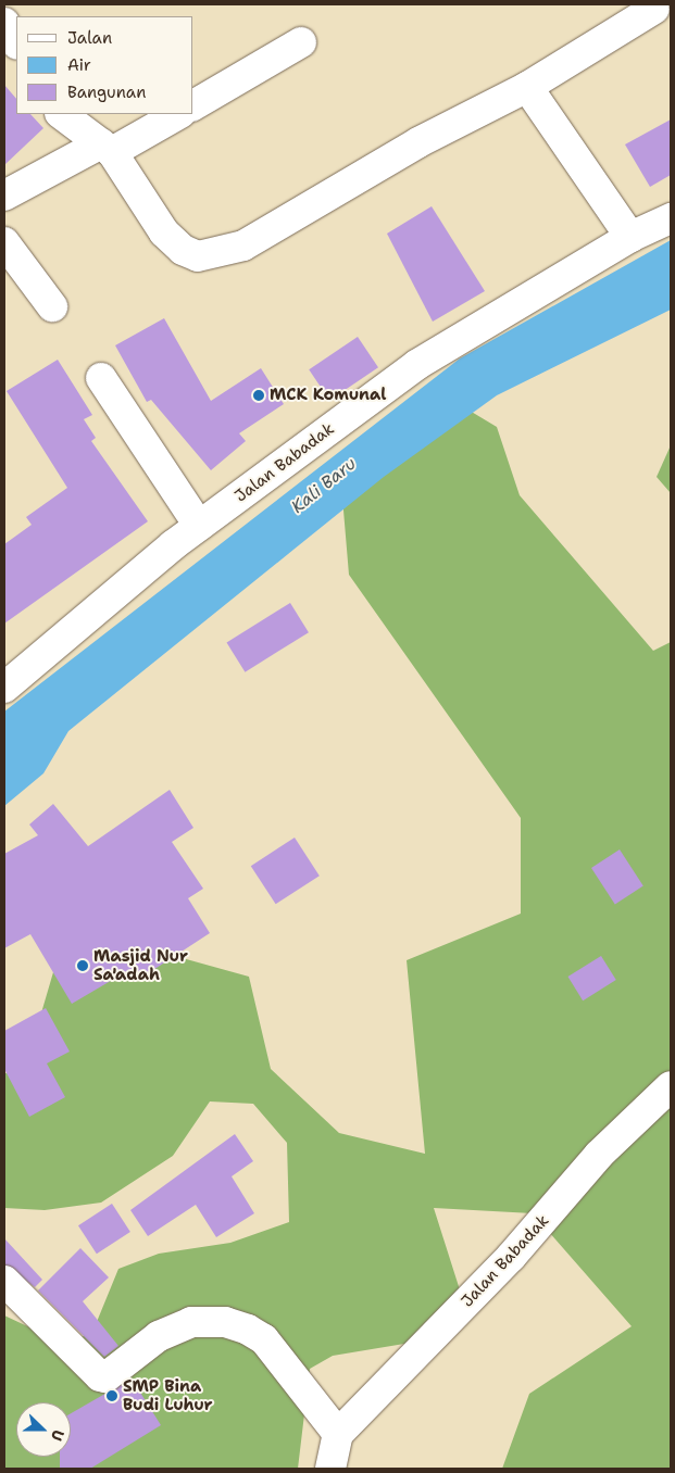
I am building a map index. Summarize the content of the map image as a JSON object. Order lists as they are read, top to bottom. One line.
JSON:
{"streets":{"street":["Jalan Babadak"]},"water":["Kali Baru"],"places":["MCK Komunal","Masjid Nur Sa'adah","SMP Bina Budi Luhur"],"legend":["Jalan","Air","Bangunan"],"north":"right"}
